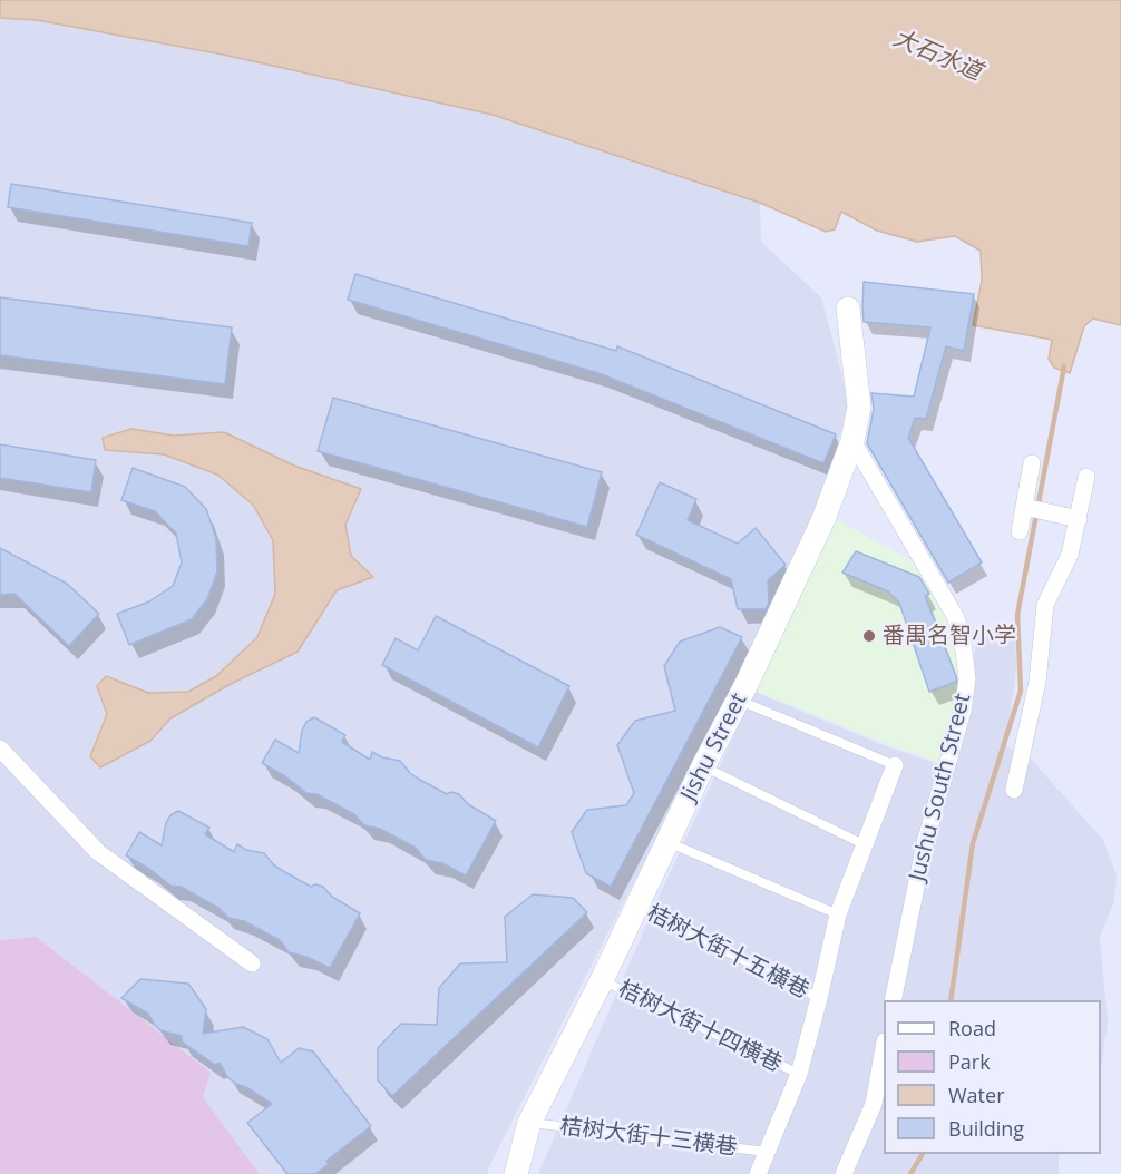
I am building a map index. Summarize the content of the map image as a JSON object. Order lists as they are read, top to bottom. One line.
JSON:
{"streets":{"street":["Jishu Street","Jushu South Street"],"lane":["桔树大街十五横巷","桔树大街十四横巷","桔树大街十三横巷"]},"crossings":[["Jishu Street","Jushu South Street"],["Jishu Street","桔树大街十五横巷"],["Jishu Street","桔树大街十四横巷"],["Jishu Street","桔树大街十三横巷"]],"water":["大石水道"],"places":["番禺名智小学"],"legend":["Road","Park","Water","Building"]}
